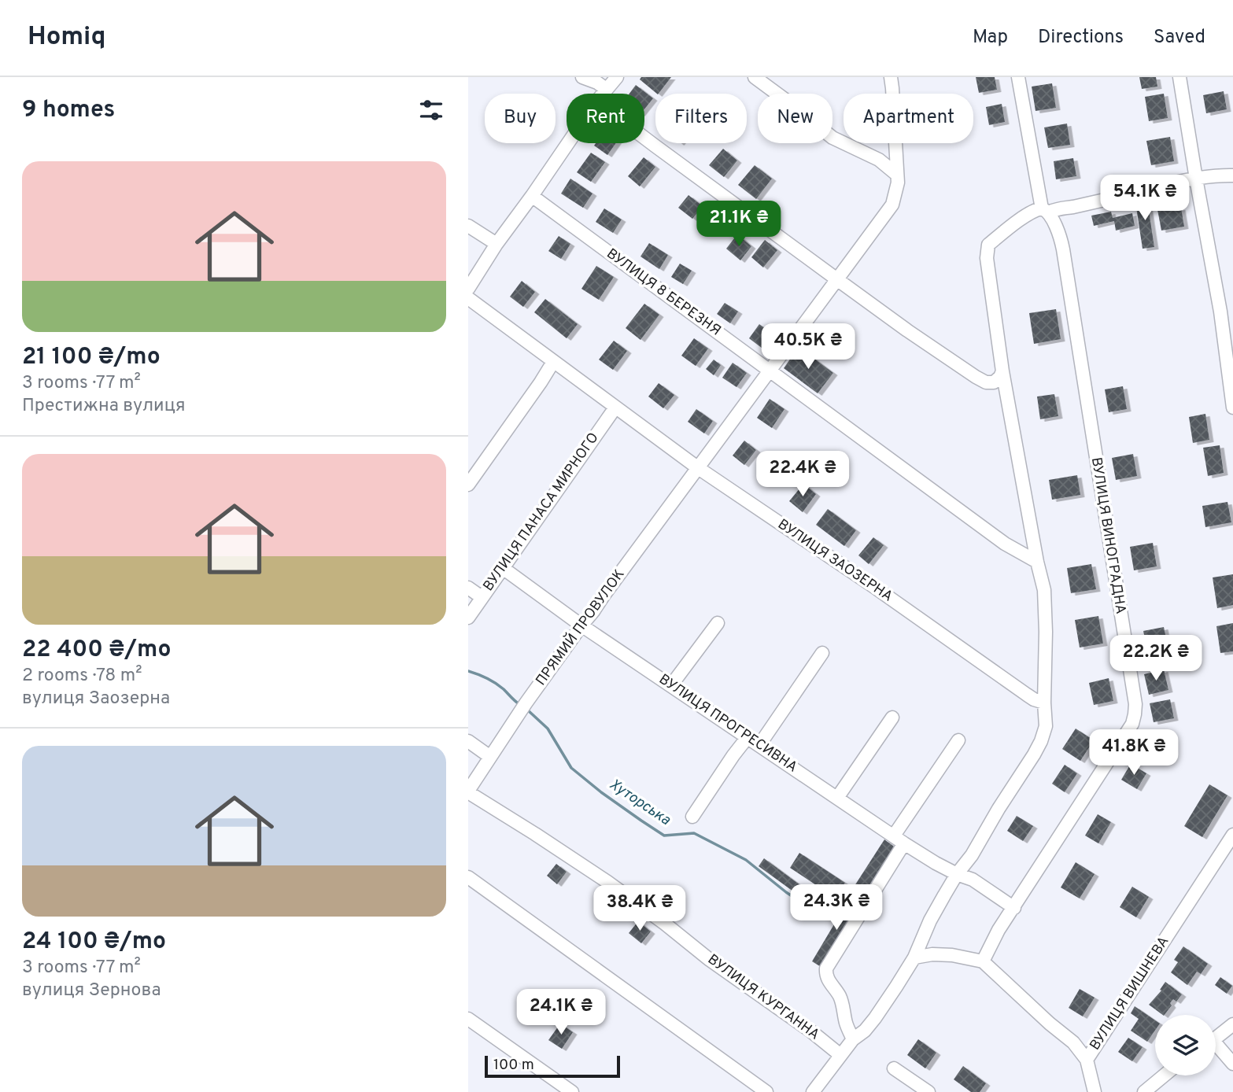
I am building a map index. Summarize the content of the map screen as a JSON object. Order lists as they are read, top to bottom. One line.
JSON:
{"streets":{"street":["ВУЛИЦЯ 8 БЕРЕЗНЯ","ВУЛИЦЯ ПАНАСА МИРНОГО","ВУЛИЦЯ ВИНОГРАДНА","ВУЛИЦЯ ЗАОЗЕРНА","ПРЯМИЙ ПРОВУЛОК","ВУЛИЦЯ ПРОГРЕСИВНА","ВУЛИЦЯ ВИШНЕВА","ВУЛИЦЯ КУРГАННА"]},"crossings":[["ВУЛИЦЯ 8 БЕРЕЗНЯ","ПРЯМИЙ ПРОВУЛОК"],["ВУЛИЦЯ ПАНАСА МИРНОГО","ВУЛИЦЯ ЗАОЗЕРНА"],["ВУЛИЦЯ ПАНАСА МИРНОГО","ВУЛИЦЯ ПРОГРЕСИВНА"],["ВУЛИЦЯ ВИНОГРАДНА","ВУЛИЦЯ ПРОГРЕСИВНА"],["ВУЛИЦЯ ВИНОГРАДНА","ВУЛИЦЯ ВИШНЕВА"],["ВУЛИЦЯ ЗАОЗЕРНА","ПРЯМИЙ ПРОВУЛОК"],["ПРЯМИЙ ПРОВУЛОК","ВУЛИЦЯ ПРОГРЕСИВНА"],["ПРЯМИЙ ПРОВУЛОК","ВУЛИЦЯ КУРГАННА"]],"water":["Хуторська"],"scale_bar":"100 m","page":{"header":"Homiq","nav":["Map","Directions","Saved"],"heading":"9 homes","chip":["Buy","Rent","Filters","New","Apartment"],"list":[{"name":"21 100 ₴/mo","note":"3 rooms · 77 m² · Престижна вулиця"},{"name":"22 400 ₴/mo","note":"2 rooms · 78 m² · вулиця Заозерна"},{"name":"24 100 ₴/mo","note":"3 rooms · 77 m² · вулиця Зернова"}],"price":["54.1K ₴","21.1K ₴","40.5K ₴","22.4K ₴","22.2K ₴","41.8K ₴","24.3K ₴","38.4K ₴","24.1K ₴"],"scale":"100 m"}}
